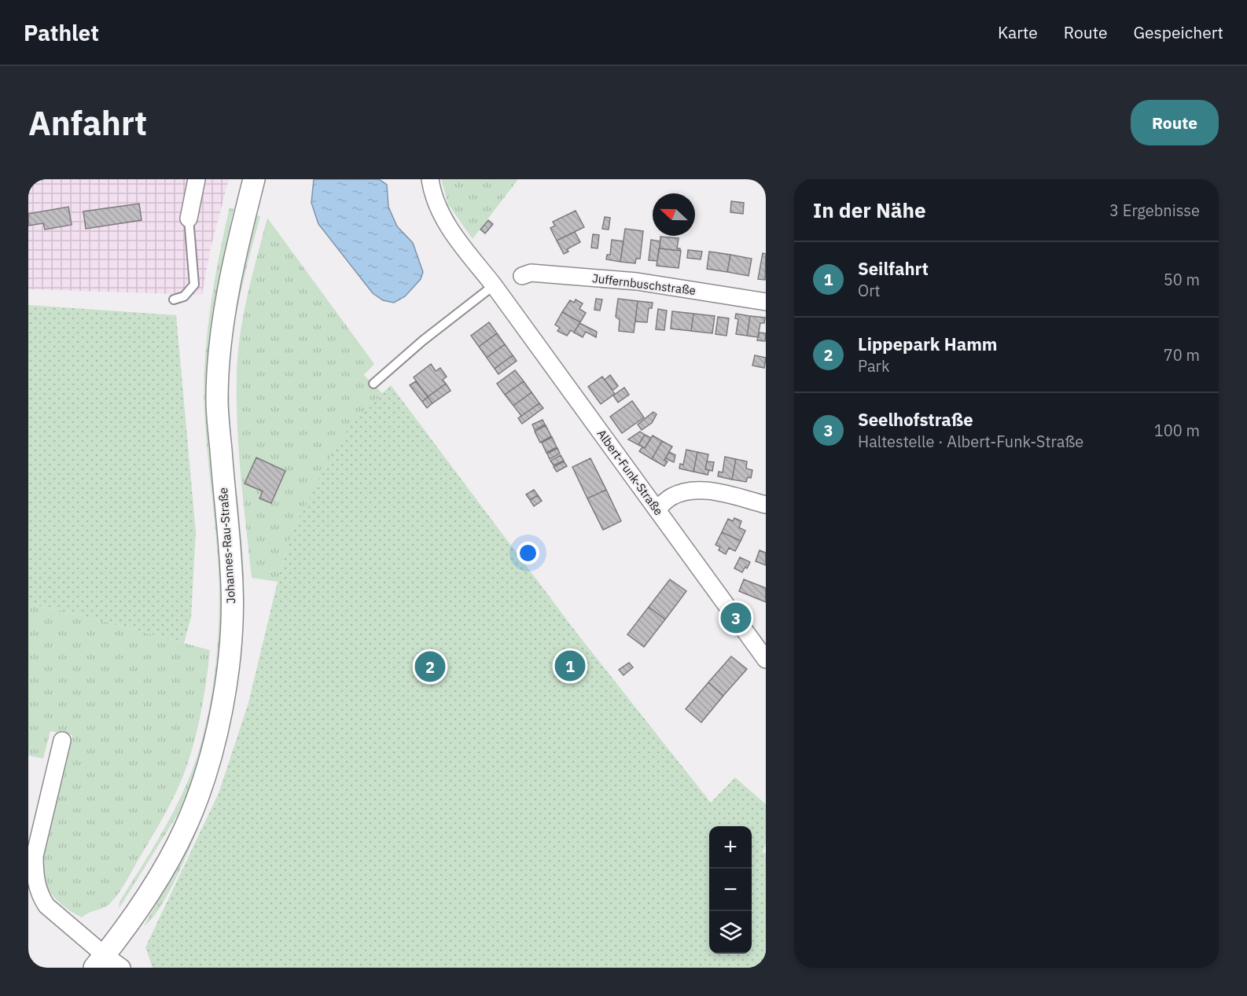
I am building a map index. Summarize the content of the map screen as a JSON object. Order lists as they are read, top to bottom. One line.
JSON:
{"streets":{"street":["Juffernbuschstraße","Albert-Funk-Straße","Johannes-Rau-Straße"]},"north":"left","page":{"header":"Pathlet","nav":["Karte","Route","Gespeichert"],"buttons":"Route","title":"Anfahrt","heading":["In der Nähe","3 Ergebnisse"],"list":[{"mark":"1","name":"Seilfahrt","note":"Ort","value":"50 m"},{"mark":"2","name":"Lippepark Hamm","note":"Park","value":"70 m"},{"mark":"3","name":"Seelhofstraße","note":"Haltestelle · Albert-Funk-Straße","value":"100 m"}],"pins":["3","1","2"],"map_buttons":["+","−"]}}
